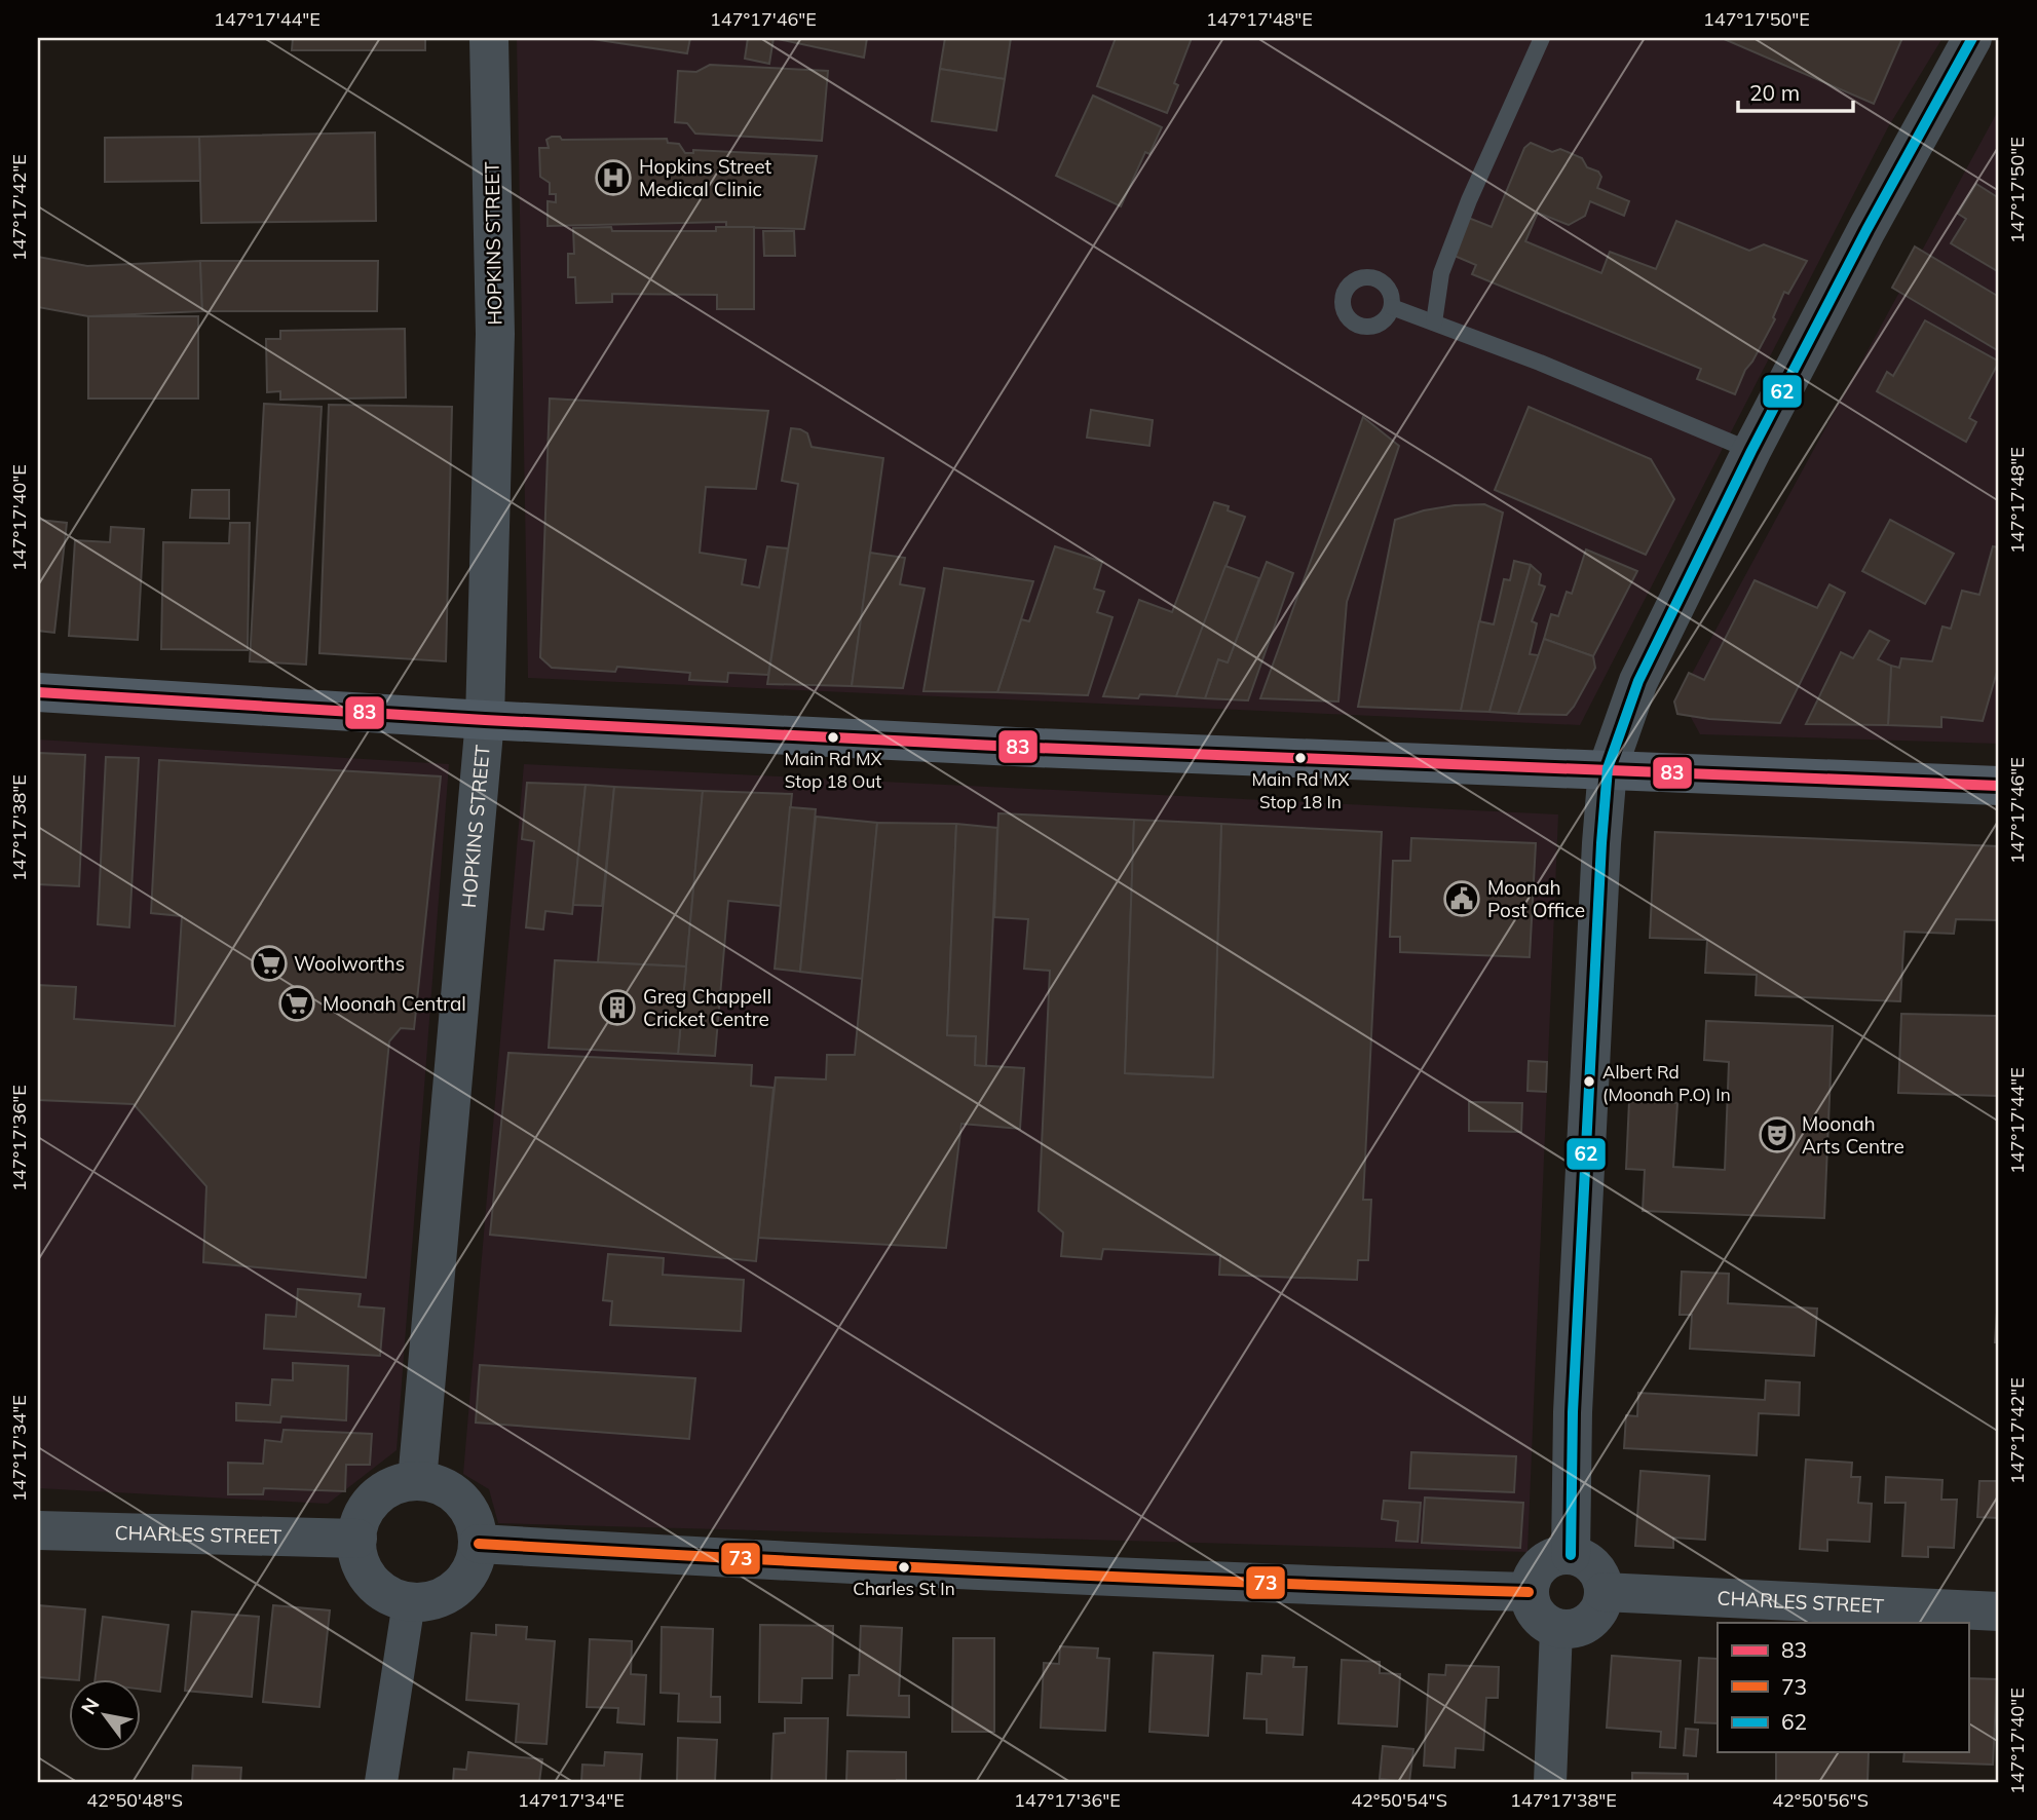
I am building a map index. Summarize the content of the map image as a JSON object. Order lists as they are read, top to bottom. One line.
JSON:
{"streets":{"street":["HOPKINS STREET","CHARLES STREET"]},"crossings":[["HOPKINS STREET","CHARLES STREET"]],"places":{"hospital":["Hopkins Street Medical Clinic"],"other":["Main Rd MX Stop 18 Out","Main Rd MX Stop 18 In","Albert Rd (Moonah P.O) In","Charles St In"],"public building":["Moonah Post Office"],"supermarket":["Woolworths","Moonah Central"],"building":["Greg Chappell Cricket Centre"],"theatre":["Moonah Arts Centre"]},"lines":["transit line 62","transit line 83","transit line 73"],"legend":["83","73","62"],"scale_bar":"20 m","north":"top left","coordinates":["147°17'44\"E","147°17'46\"E","147°17'48\"E","147°17'50\"E","147°17'42\"E","147°17'40\"E","147°17'38\"E","147°17'36\"E","147°17'34\"E","42°50'48\"S","42°50'54\"S","42°50'56\"S"]}
